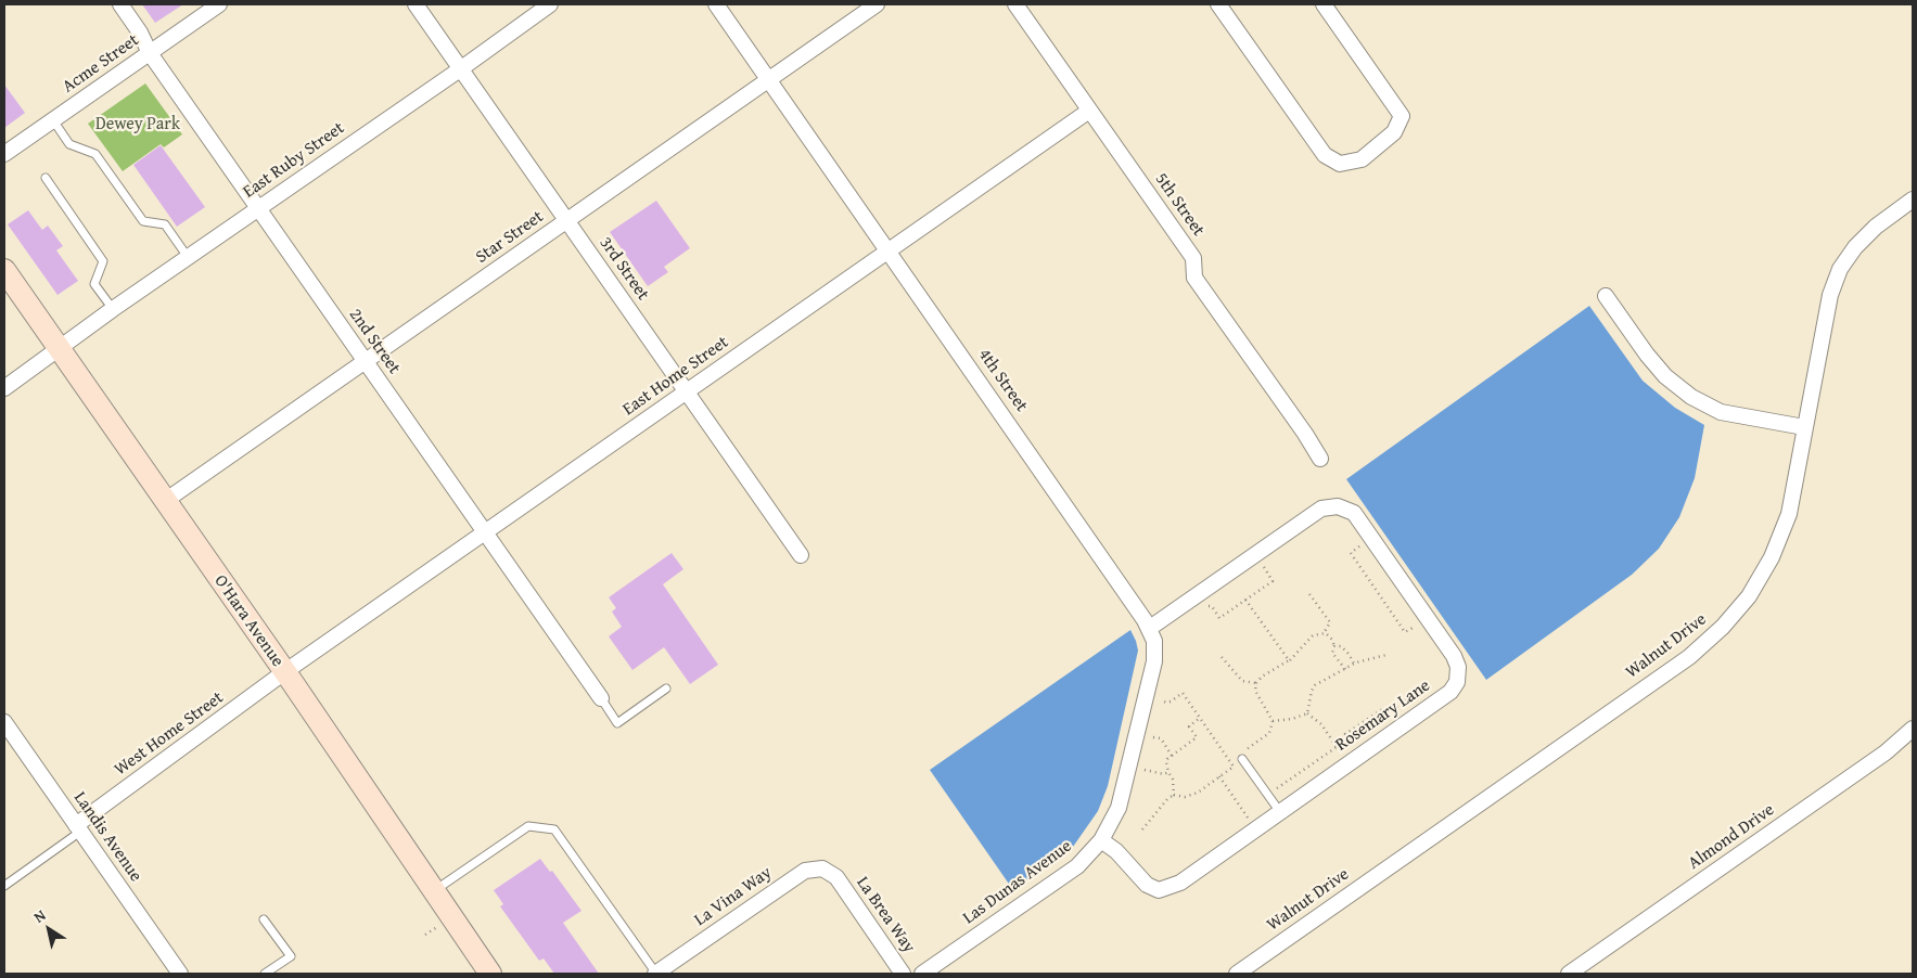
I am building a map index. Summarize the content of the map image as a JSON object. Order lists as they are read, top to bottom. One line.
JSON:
{"streets":{"main road":["O'Hara Avenue"],"street":["Acme Street","East Ruby Street","5th Street","Star Street","3rd Street","2nd Street","East Home Street","4th Street","Walnut Drive","Rosemary Lane","West Home Street","Landis Avenue","Almond Drive","Las Dunas Avenue","La Vina Way","La Brea Way"]},"crossings":[["Acme Street","2nd Street"],["East Ruby Street","3rd Street"],["East Ruby Street","2nd Street"],["East Ruby Street","O'Hara Avenue"],["5th Street","East Home Street"],["Star Street","3rd Street"],["Star Street","2nd Street"],["Star Street","4th Street"],["Star Street","O'Hara Avenue"],["3rd Street","East Home Street"],["2nd Street","East Home Street"],["East Home Street","4th Street"],["East Home Street","O'Hara Avenue"],["East Home Street","West Home Street"],["4th Street","Rosemary Lane"],["4th Street","Las Dunas Avenue"],["O'Hara Avenue","West Home Street"],["Rosemary Lane","Las Dunas Avenue"],["West Home Street","Landis Avenue"],["La Vina Way","La Brea Way"]],"parks":["Dewey Park"],"north":"top left"}
